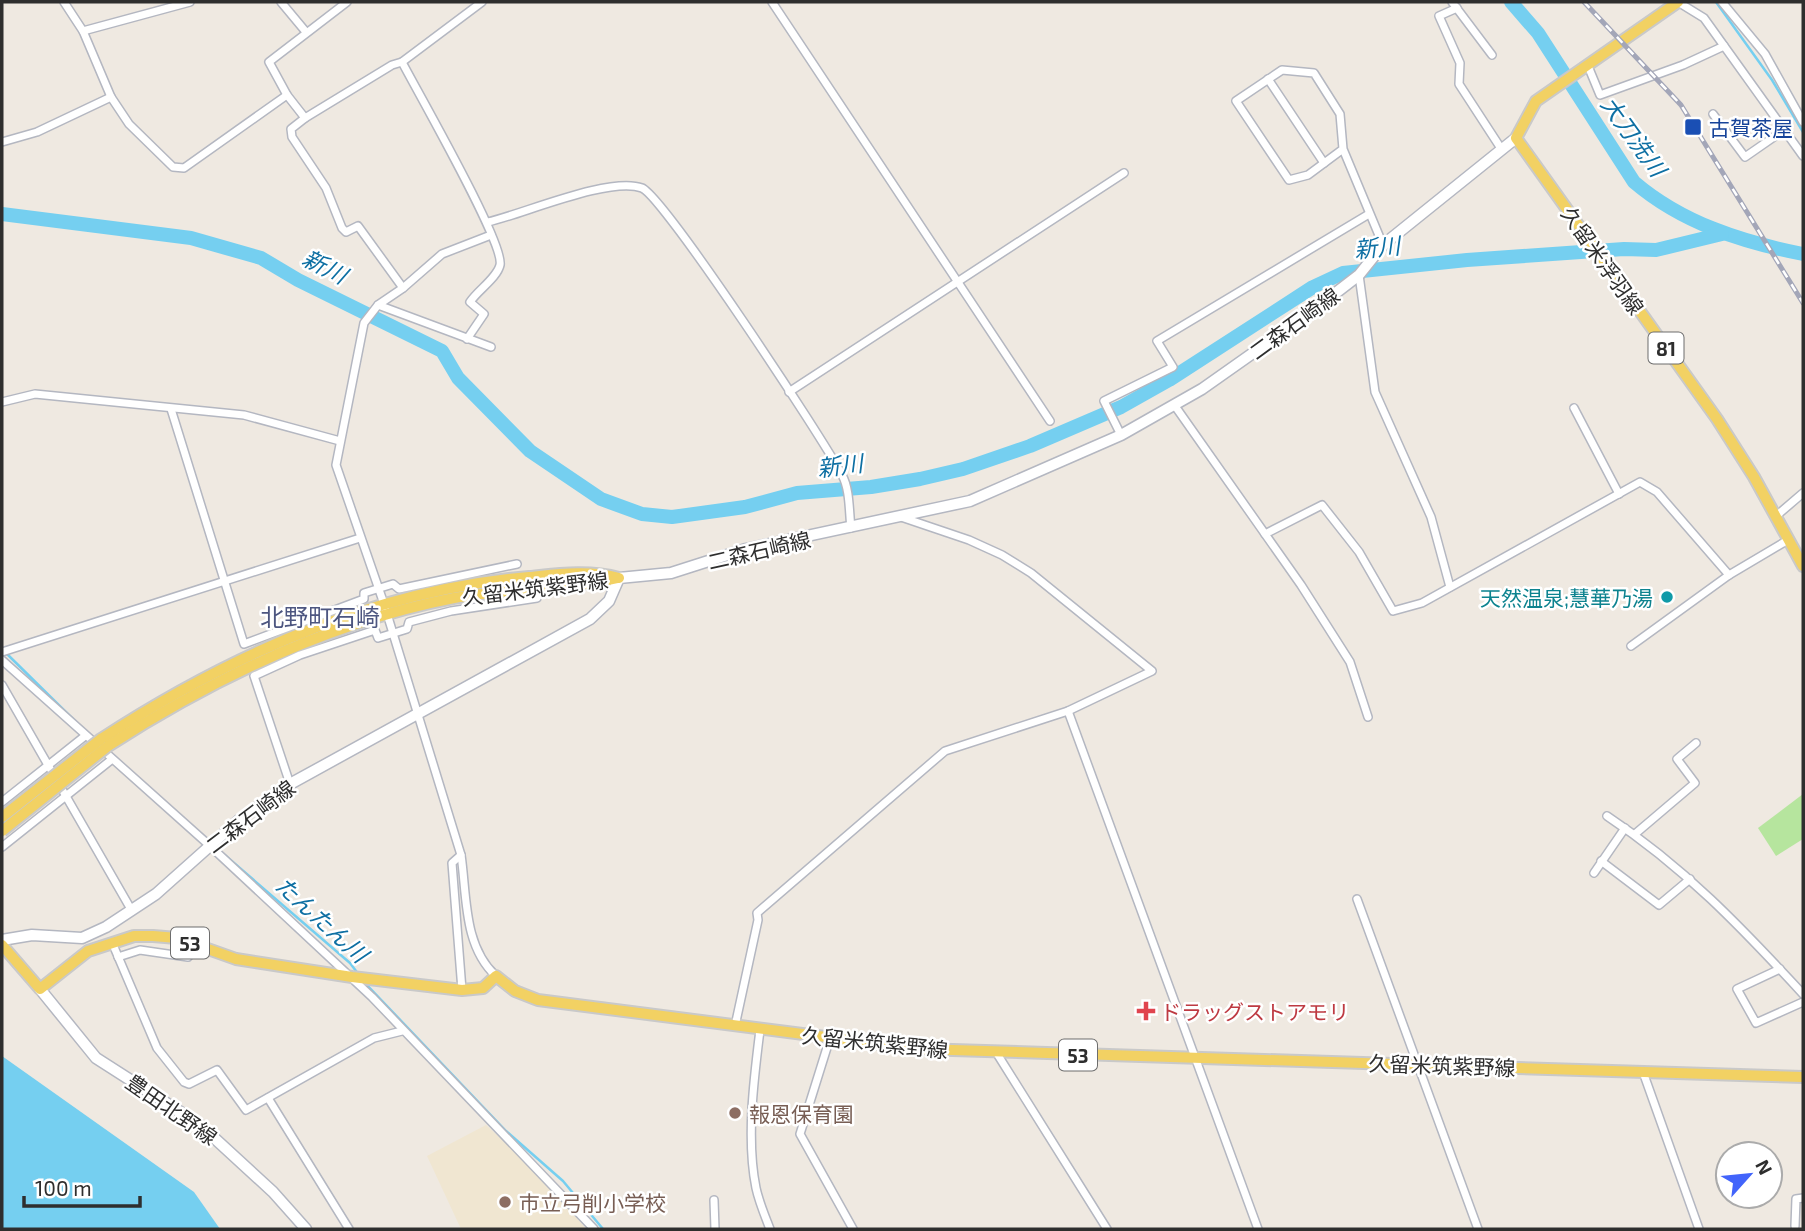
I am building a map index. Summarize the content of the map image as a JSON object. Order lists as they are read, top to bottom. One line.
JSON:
{"streets":{"main road":["久留米浮羽線","二森石崎線","81","久留米筑紫野線","53","豊田北野線"]},"crossings":[["久留米浮羽線","二森石崎線"],["二森石崎線","久留米筑紫野線"],["久留米筑紫野線","53"],["53","豊田北野線"]],"districts":["北野町石崎"],"water":["大刀洗川","新川","たんたん川"],"places":{"transit":["古賀茶屋"],"other":["天然温泉;慧華乃湯","報恩保育園","市立弓削小学校"],"health":["ドラッグストアモリ"]},"scale_bar":"100 m","north":"top right"}
